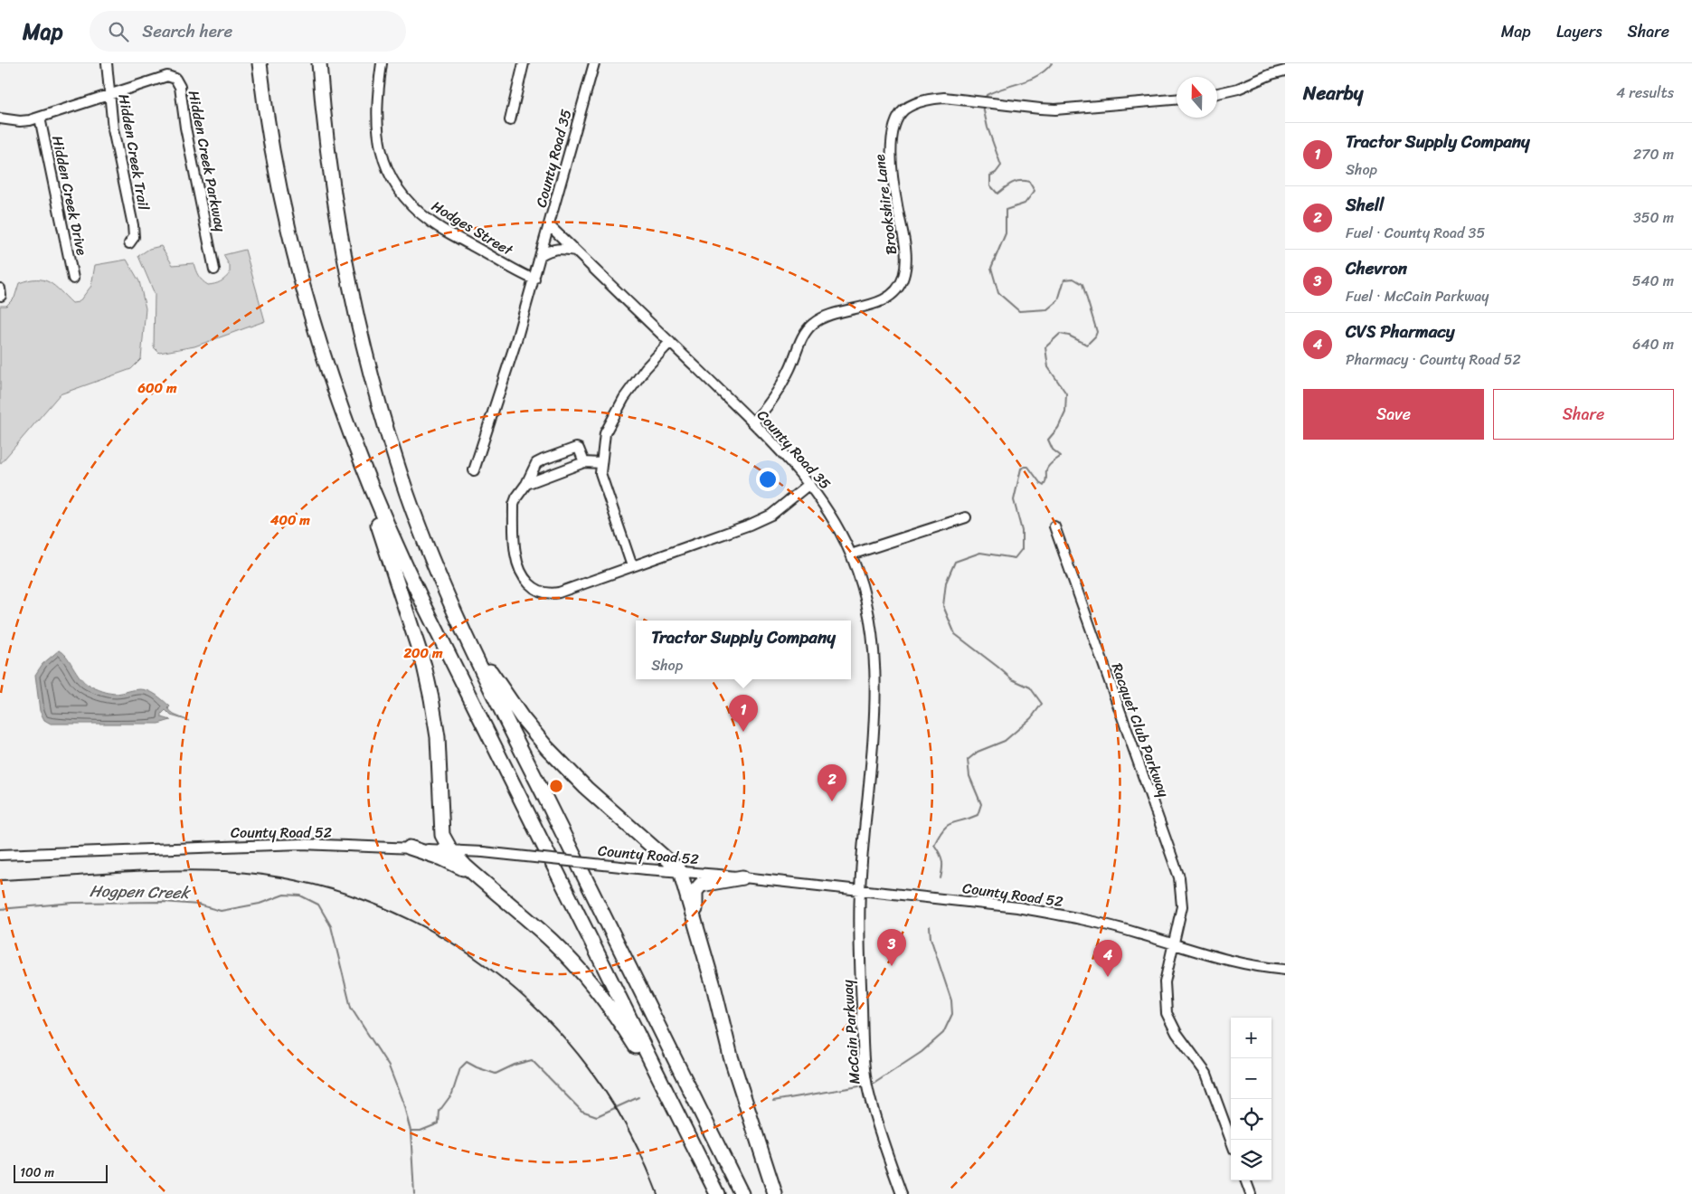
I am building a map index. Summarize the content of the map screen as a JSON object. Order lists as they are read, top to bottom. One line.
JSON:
{"streets":{"street":["Hidden Creek Trail","County Road 35","Hidden Creek Parkway","Hidden Creek Drive","Brookshire Lane","Hodges Street","Racquet Club Parkway","County Road 52","McCain Parkway"]},"crossings":[["Hidden Creek Trail","Hidden Creek Parkway"],["County Road 35","Brookshire Lane"],["County Road 35","County Road 52"],["County Road 35","McCain Parkway"],["Hidden Creek Parkway","Hidden Creek Drive"],["Racquet Club Parkway","County Road 52"],["County Road 52","McCain Parkway"]],"water":["Hogpen Creek"],"scale_bar":"100 m","north":"top","page":{"header":"Map","search":"Search here","nav":["Map","Layers","Share"],"heading":["Nearby","4 results"],"list":[{"mark":"1","name":"Tractor Supply Company","note":"Shop","value":"270 m"},{"mark":"2","name":"Shell","note":"Fuel · County Road 35","value":"350 m"},{"mark":"3","name":"Chevron","note":"Fuel · McCain Parkway","value":"540 m"},{"mark":"4","name":"CVS Pharmacy","note":"Pharmacy · County Road 52","value":"640 m"}],"buttons":["Save","Share"],"popup":["Tractor Supply Company","Shop"],"pins":["1","2","3","4"],"map_buttons":["+","−"],"scale":"100 m"},"rings":["600 m","400 m","200 m"]}
